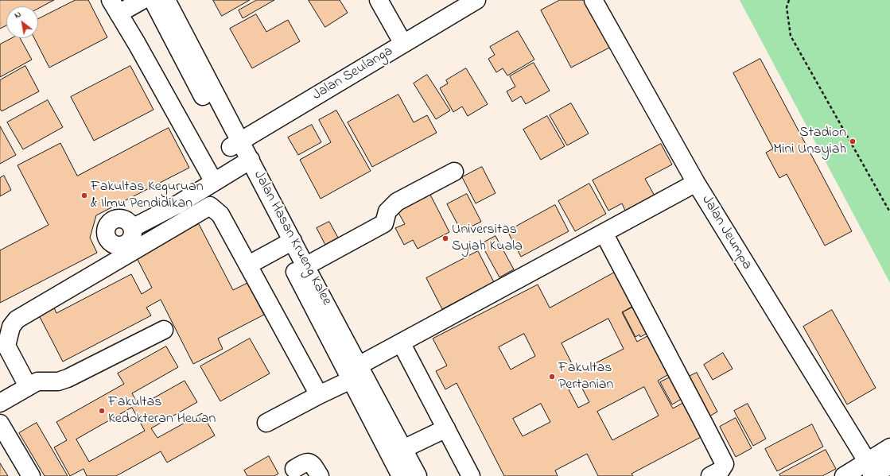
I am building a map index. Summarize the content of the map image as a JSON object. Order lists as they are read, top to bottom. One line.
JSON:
{"streets":{"street":["Jalan Seulanga","Jalan Jeumpa","Jalan Hasan Krueng Kalee"]},"crossings":[["Jalan Seulanga","Jalan Hasan Krueng Kalee"]],"places":["Stadion Mini Unsyiah","Fakultas Keguruan & Ilmu Pendidikan","Universitas Syiah Kuala","Fakultas Pertanian","Fakultas Kedokteran Hewan"],"north":"top left"}
